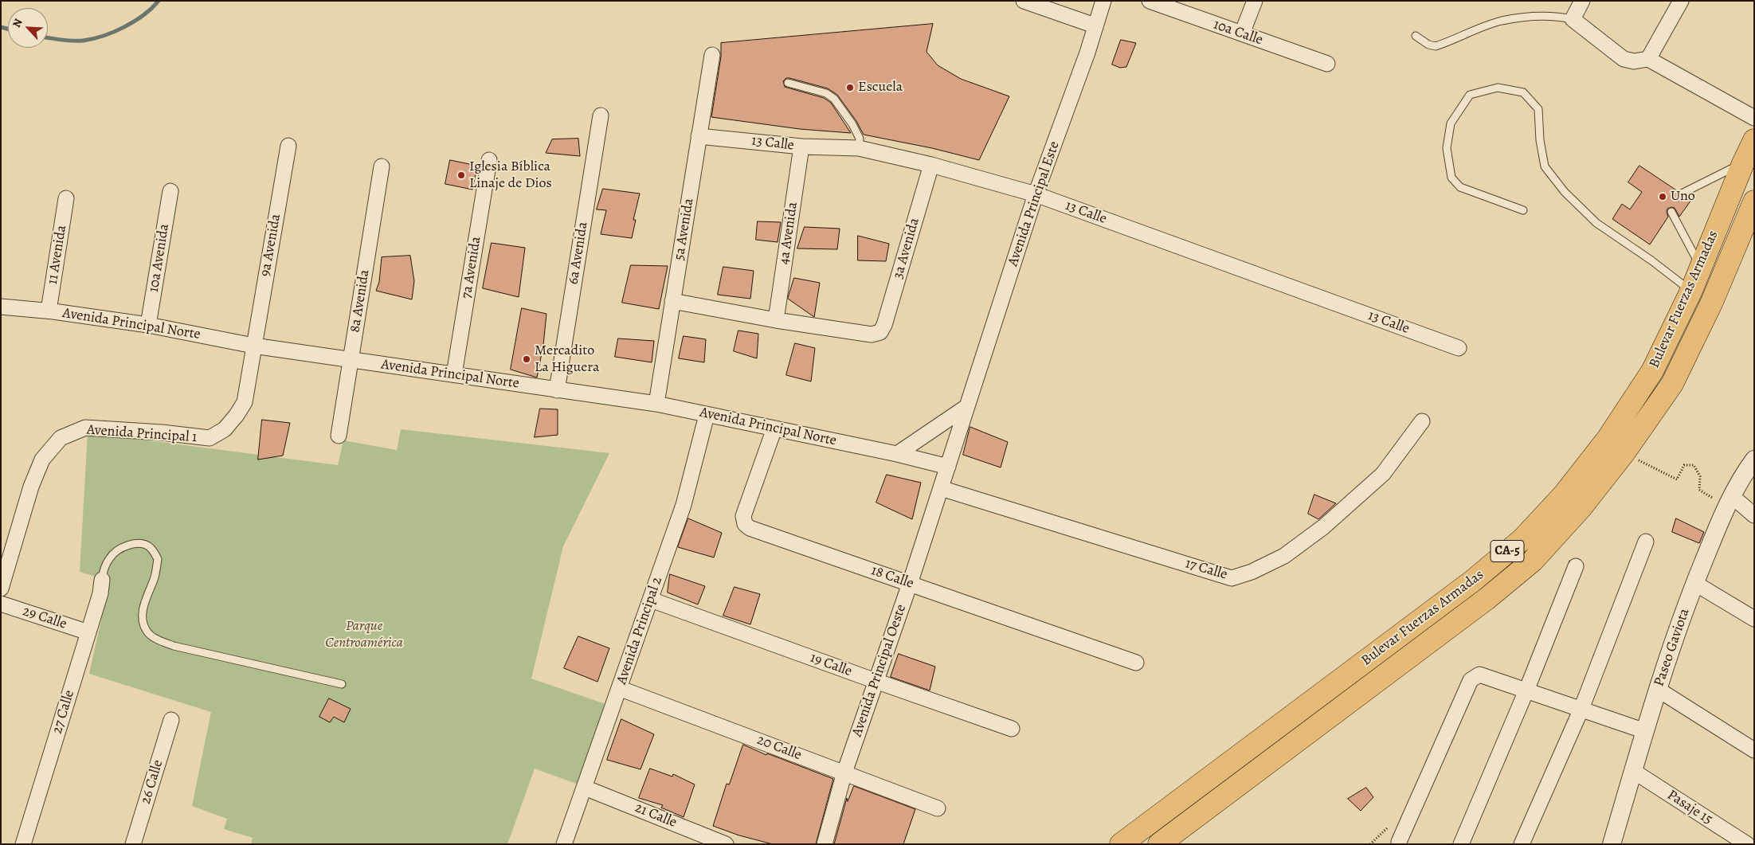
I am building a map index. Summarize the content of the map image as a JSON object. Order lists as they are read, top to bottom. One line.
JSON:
{"streets":{"highway":["Bulevar Fuerzas Armadas","CA-5"],"street":["10a Calle","13 Calle","Avenida Principal Este","5a Avenida","4a Avenida","9a Avenida","3a Avenida","6a Avenida","11 Avenida","10a Avenida","7a Avenida","8a Avenida","Avenida Principal Norte","Avenida Principal 1","17 Calle","18 Calle","29 Calle","Avenida Principal 2","Paseo Gaviota","19 Calle","Avenida Principal Oeste","27 Calle","20 Calle","26 Calle","Pasaje 15","21 Calle"]},"crossings":[["13 Calle","Avenida Principal Este"],["13 Calle","5a Avenida"],["13 Calle","4a Avenida"],["13 Calle","3a Avenida"],["Avenida Principal Este","Avenida Principal Oeste"],["5a Avenida","Avenida Principal Norte"],["4a Avenida","3a Avenida"],["9a Avenida","Avenida Principal Norte"],["9a Avenida","Avenida Principal 1"],["6a Avenida","Avenida Principal Norte"],["11 Avenida","Avenida Principal Norte"],["10a Avenida","Avenida Principal Norte"],["7a Avenida","Avenida Principal Norte"],["8a Avenida","Avenida Principal Norte"],["Avenida Principal Norte","Avenida Principal 1"],["Avenida Principal Norte","18 Calle"],["Avenida Principal Norte","Avenida Principal 2"],["Avenida Principal Norte","Avenida Principal Oeste"],["17 Calle","Avenida Principal Oeste"],["18 Calle","Avenida Principal Oeste"],["29 Calle","27 Calle"],["Avenida Principal 2","19 Calle"],["Avenida Principal 2","20 Calle"],["Avenida Principal 2","21 Calle"],["Paseo Gaviota","Pasaje 15"],["19 Calle","Avenida Principal Oeste"],["Avenida Principal Oeste","20 Calle"]],"parks":["Parque Centroamérica"],"places":["Escuela","Iglesia Bíblica Linaje de Dios","Uno","Mercadito La Higuera"],"north":"top left"}
